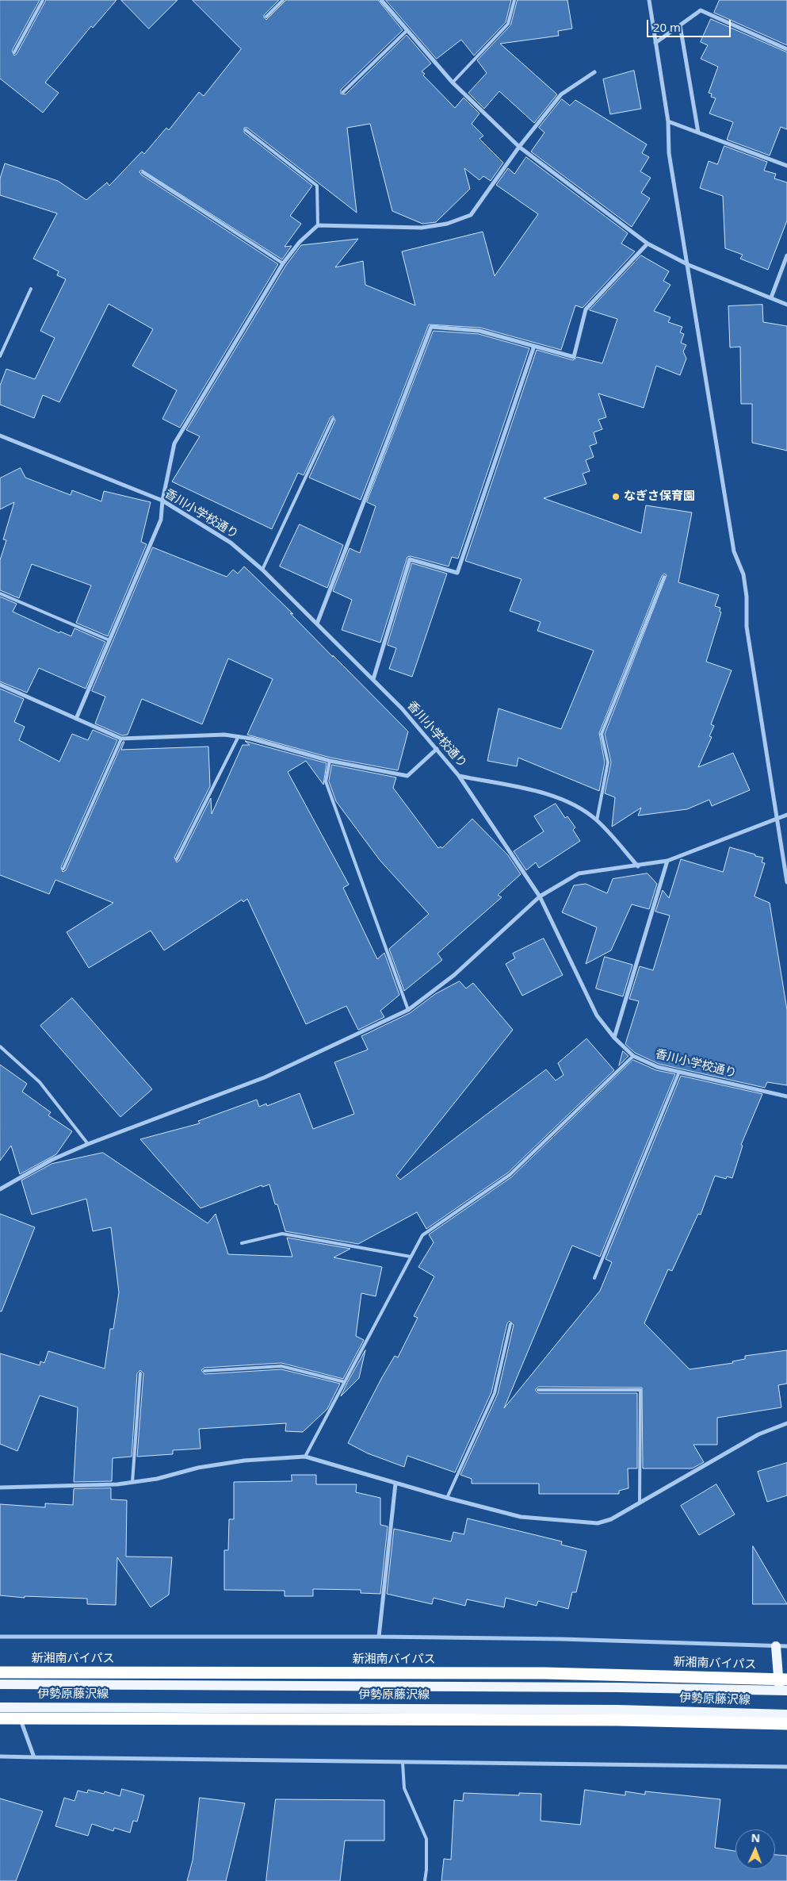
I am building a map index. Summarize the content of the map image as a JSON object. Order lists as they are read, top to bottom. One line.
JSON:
{"streets":{"highway":["新湘南バイパス"],"main road":["伊勢原藤沢線"],"street":["香川小学校通り"]},"places":["なぎさ保育園"],"scale_bar":"20 m","north":"top"}
